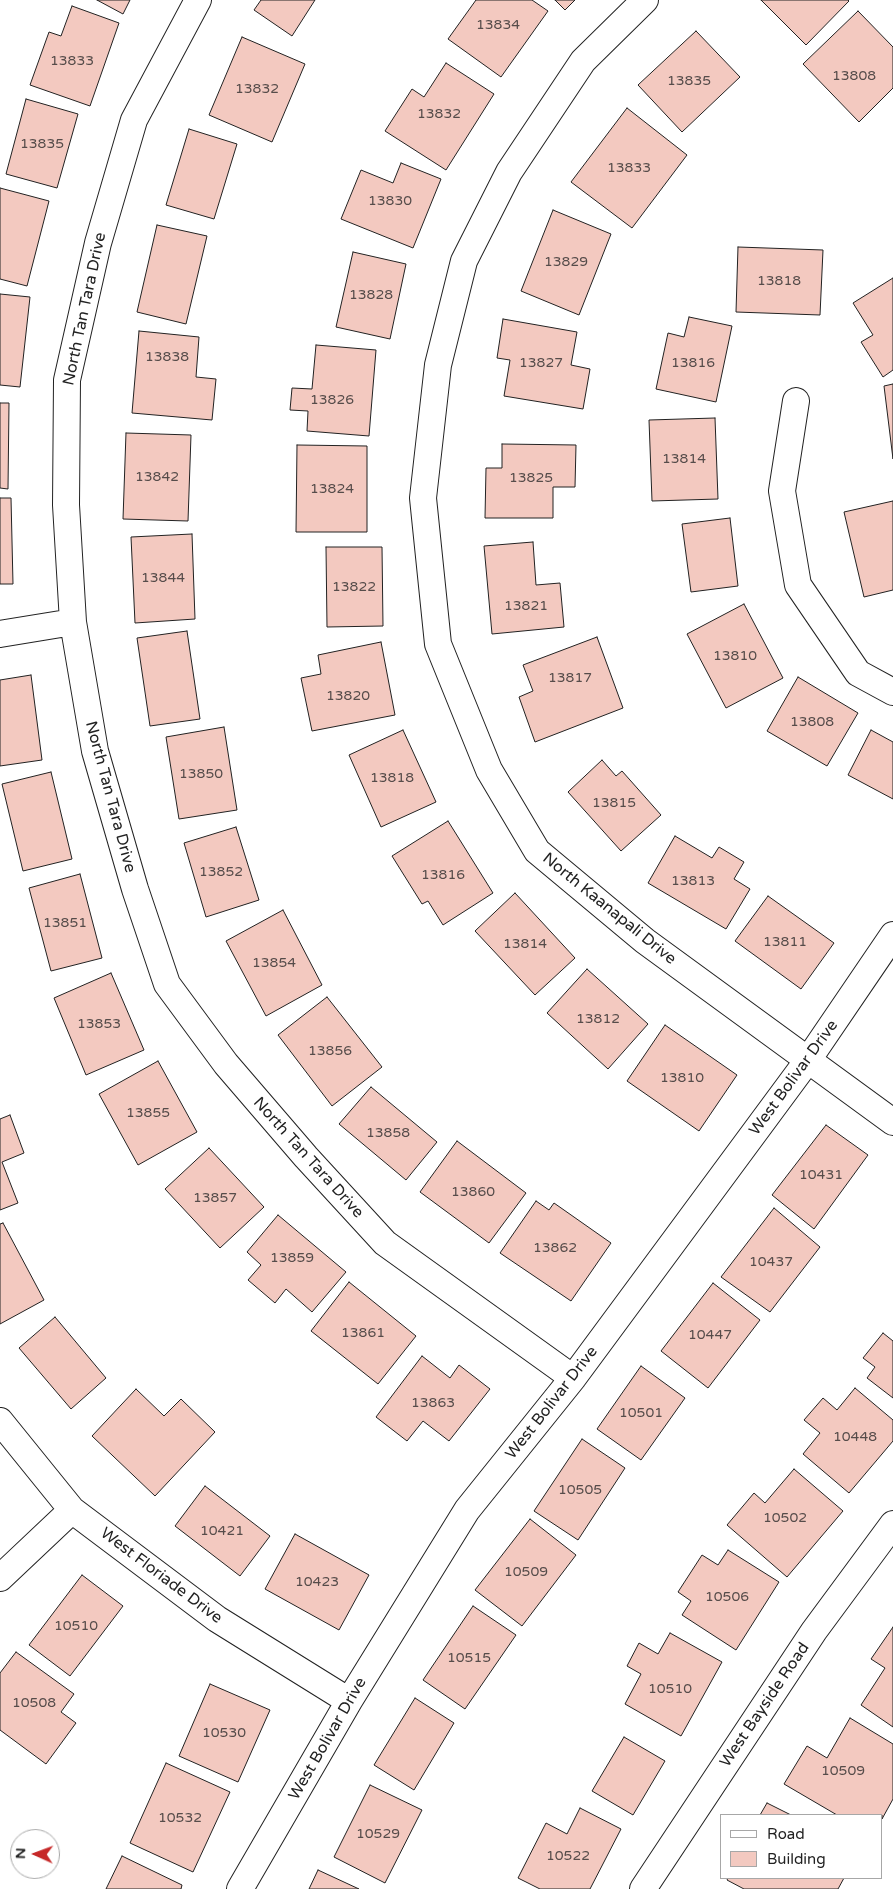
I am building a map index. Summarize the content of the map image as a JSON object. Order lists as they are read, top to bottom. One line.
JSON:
{"streets":{"street":["North Tan Tara Drive","North Kaanapali Drive","West Bolivar Drive","West Floriade Drive","West Bayside Road"]},"crossings":[["North Tan Tara Drive","West Bolivar Drive"],["North Kaanapali Drive","West Bolivar Drive"],["West Bolivar Drive","West Floriade Drive"]],"house_numbers":["13834","13833","13808","13835","13832","13832","13835","13833","13830","13829","13818","13828","13838","13827","13816","13826","13814","13842","13825","13824","13844","13822","13821","13810","13817","13820","13808","13850","13818","13815","13852","13816","13813","13851","13811","13814","13854","13812","13853","13856","13810","13855","13858","10431","13860","13857","13862","13859","10437","13861","10447","13863","10501","10448","10505","10502","10421","10509","10423","10506","10510","10515","10510","10508","10530","10509","10532","10529","10522"],"legend":["Road","Building"],"north":"left"}
